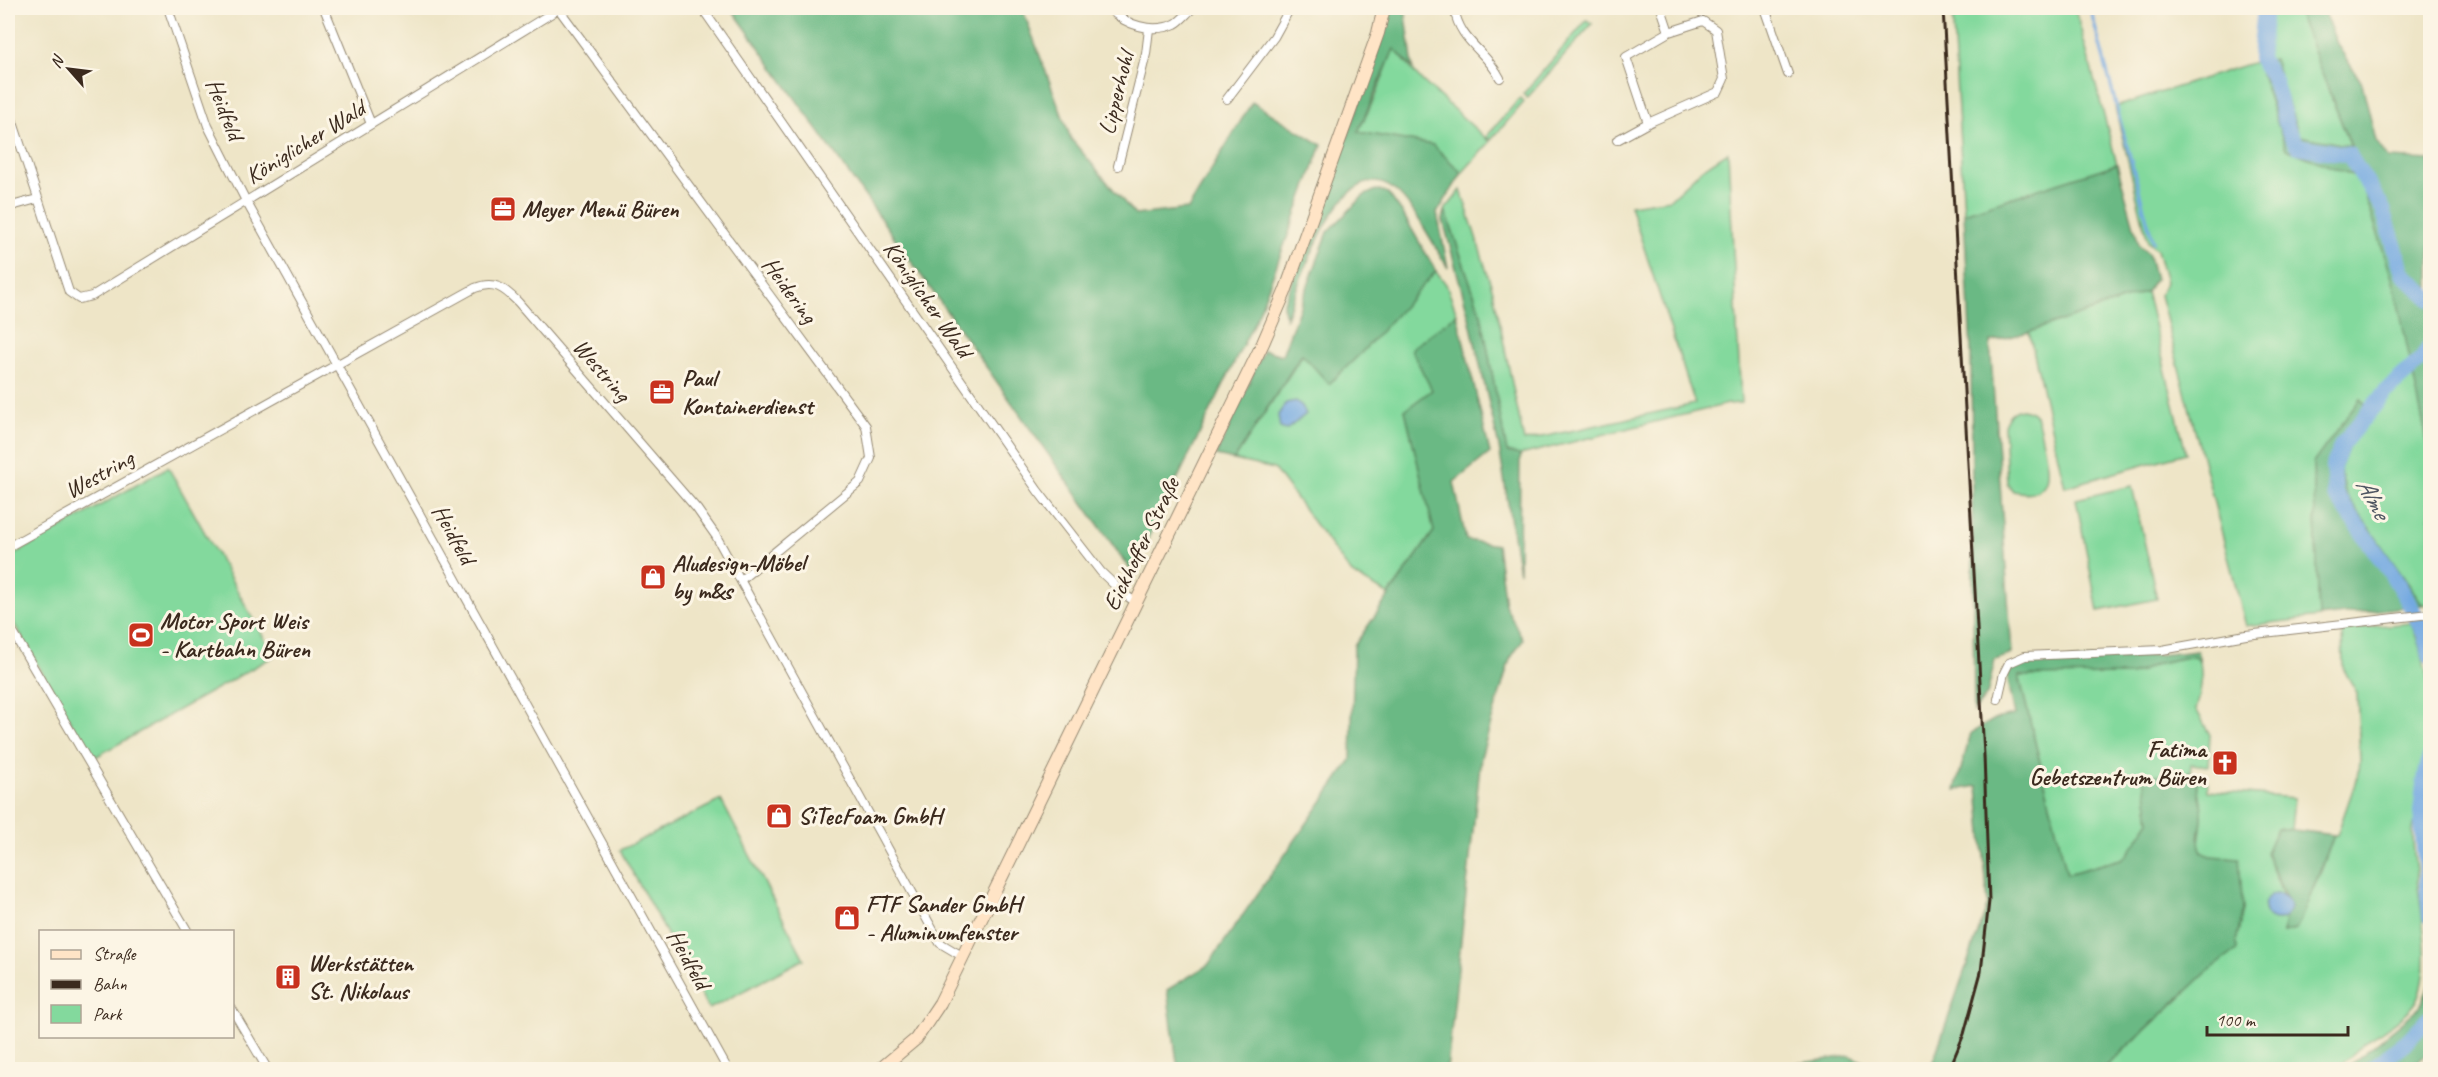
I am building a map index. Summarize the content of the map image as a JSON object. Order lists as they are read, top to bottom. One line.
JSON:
{"streets":{"main road":["Eickhoffer Straße"],"street":["Lipperhohl","Heidfeld","Königlicher Wald","Heidering","Westring"]},"crossings":[["Heidfeld","Königlicher Wald"],["Heidfeld","Westring"],["Königlicher Wald","Heidering"],["Königlicher Wald","Eickhoffer Straße"],["Heidering","Westring"],["Westring","Eickhoffer Straße"]],"water":["Alme"],"places":{"office":["Meyer Menü Büren","Paul Kontainerdienst"],"shop":["Aludesign-Möbel by m&s","SiTecFoam GmbH","FTF Sander GmbH - Aluminumfenster"],"sports":["Motor Sport Weis - Kartbahn Büren"],"church":["Fatima Gebetszentrum Büren"],"building":["Werkstätten St. Nikolaus"]},"legend":["Straße","Bahn","Park"],"scale_bar":"100 m","north":"top left"}
